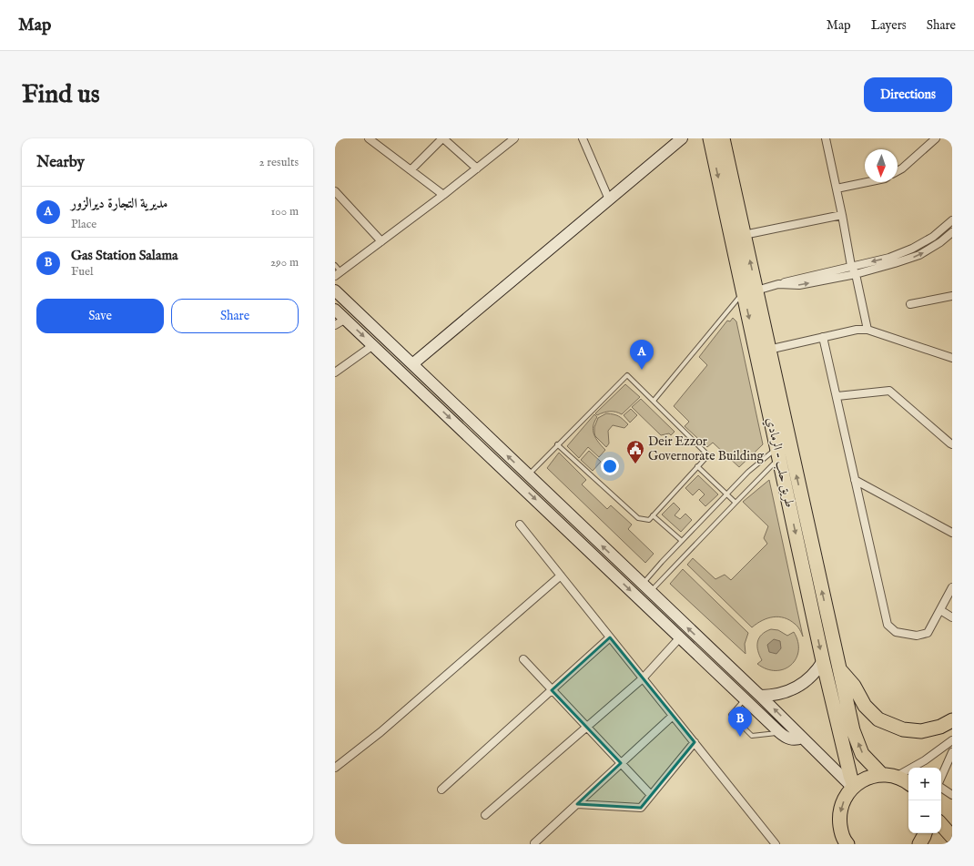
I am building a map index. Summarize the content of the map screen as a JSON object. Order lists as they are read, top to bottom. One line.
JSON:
{"streets":{"highway":["طريق حلب - الرمادي"]},"places":{"public building":["Deir Ezzor Governorate Building"]},"north":"bottom","page":{"header":"Map","nav":["Map","Layers","Share"],"buttons":["Directions",["Save","Share"]],"title":"Find us","heading":["Nearby","2 results"],"list":[{"mark":"A","name":"مديرية التجارة ديرالزور","note":"Place","value":"100 m"},{"mark":"B","name":"Gas Station Salama","note":"Fuel","value":"290 m"}],"pins":["A","B"],"map_buttons":["+","−"]}}
